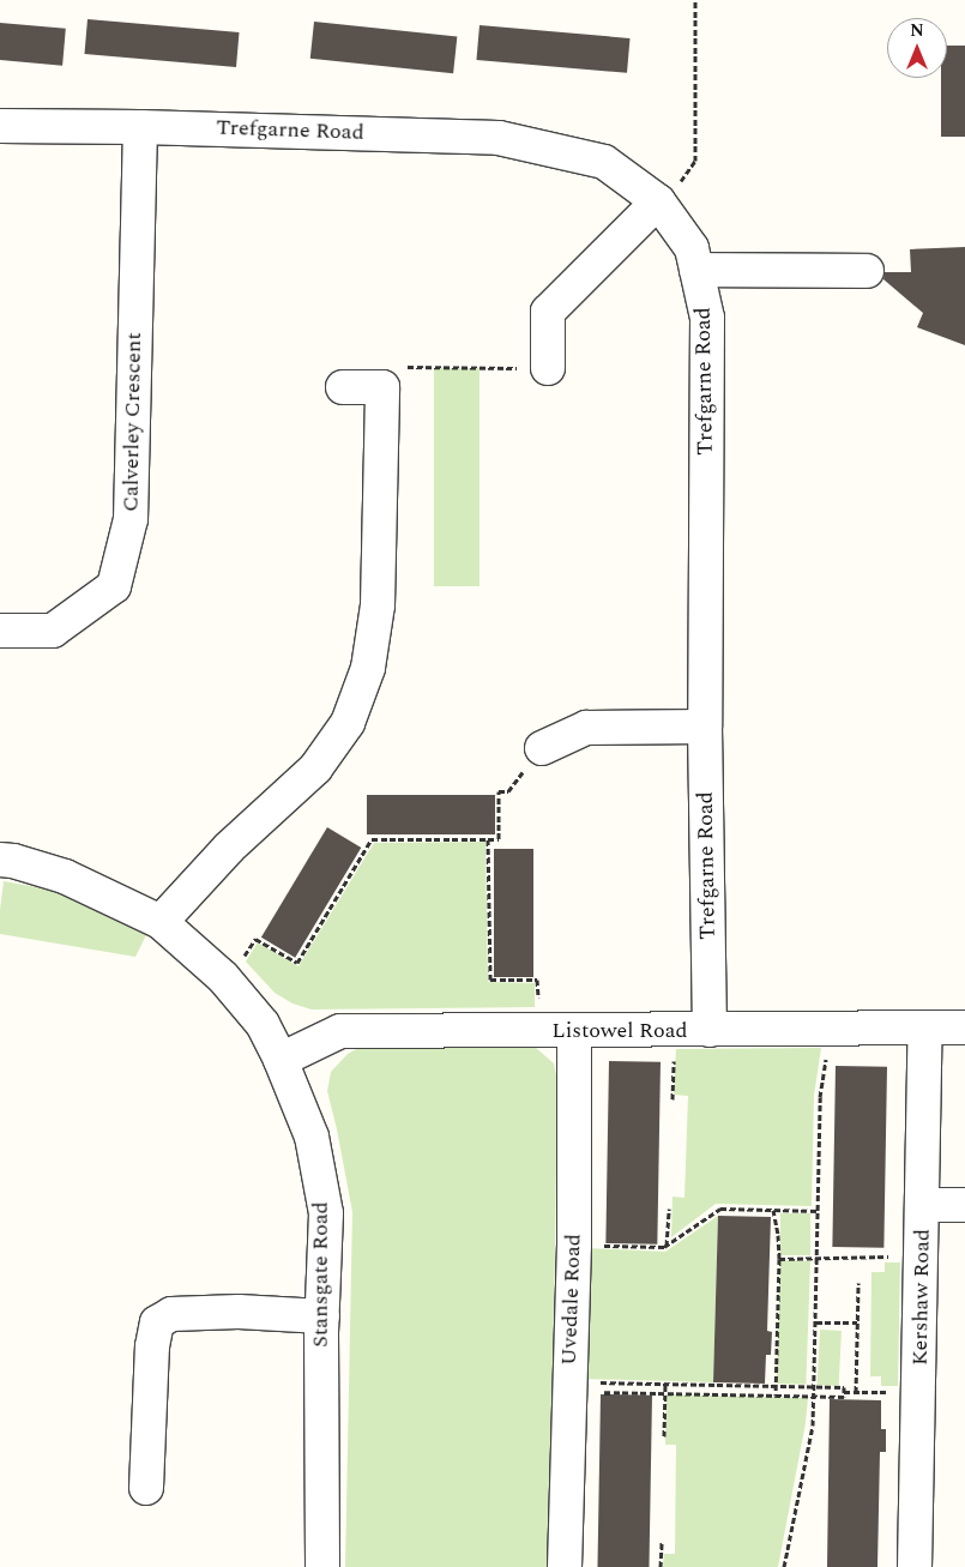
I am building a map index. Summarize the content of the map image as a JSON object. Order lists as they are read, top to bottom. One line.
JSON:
{"streets":{"street":["Trefgarne Road","Calverley Crescent","Listowel Road","Stansgate Road","Kershaw Road","Uvedale Road"]},"crossings":[["Trefgarne Road","Calverley Crescent"],["Trefgarne Road","Listowel Road"],["Listowel Road","Stansgate Road"],["Listowel Road","Kershaw Road"],["Listowel Road","Uvedale Road"]],"north":"top"}
